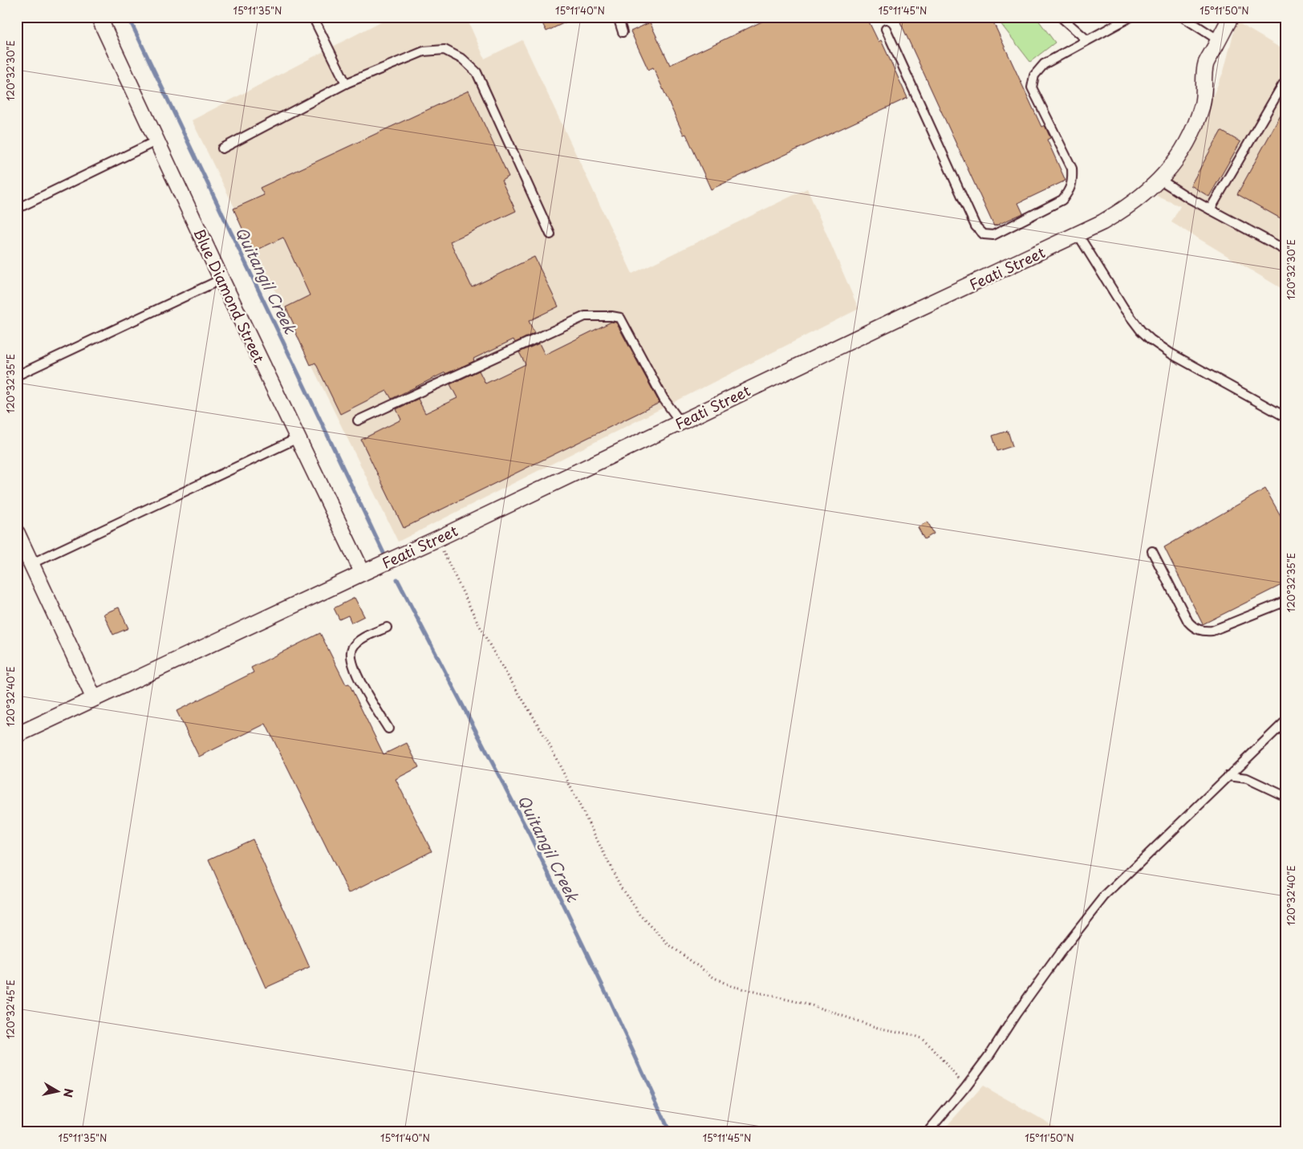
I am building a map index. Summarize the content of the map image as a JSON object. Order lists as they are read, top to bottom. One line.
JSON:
{"streets":{"street":["Feati Street","Blue Diamond Street"]},"crossings":[["Feati Street","Blue Diamond Street"]],"water":["Quitangil Creek"],"north":"right","coordinates":["15°11'35\"N","15°11'40\"N","15°11'45\"N","15°11'50\"N","120°32'30\"E","120°32'35\"E","120°32'40\"E","120°32'45\"E"]}
